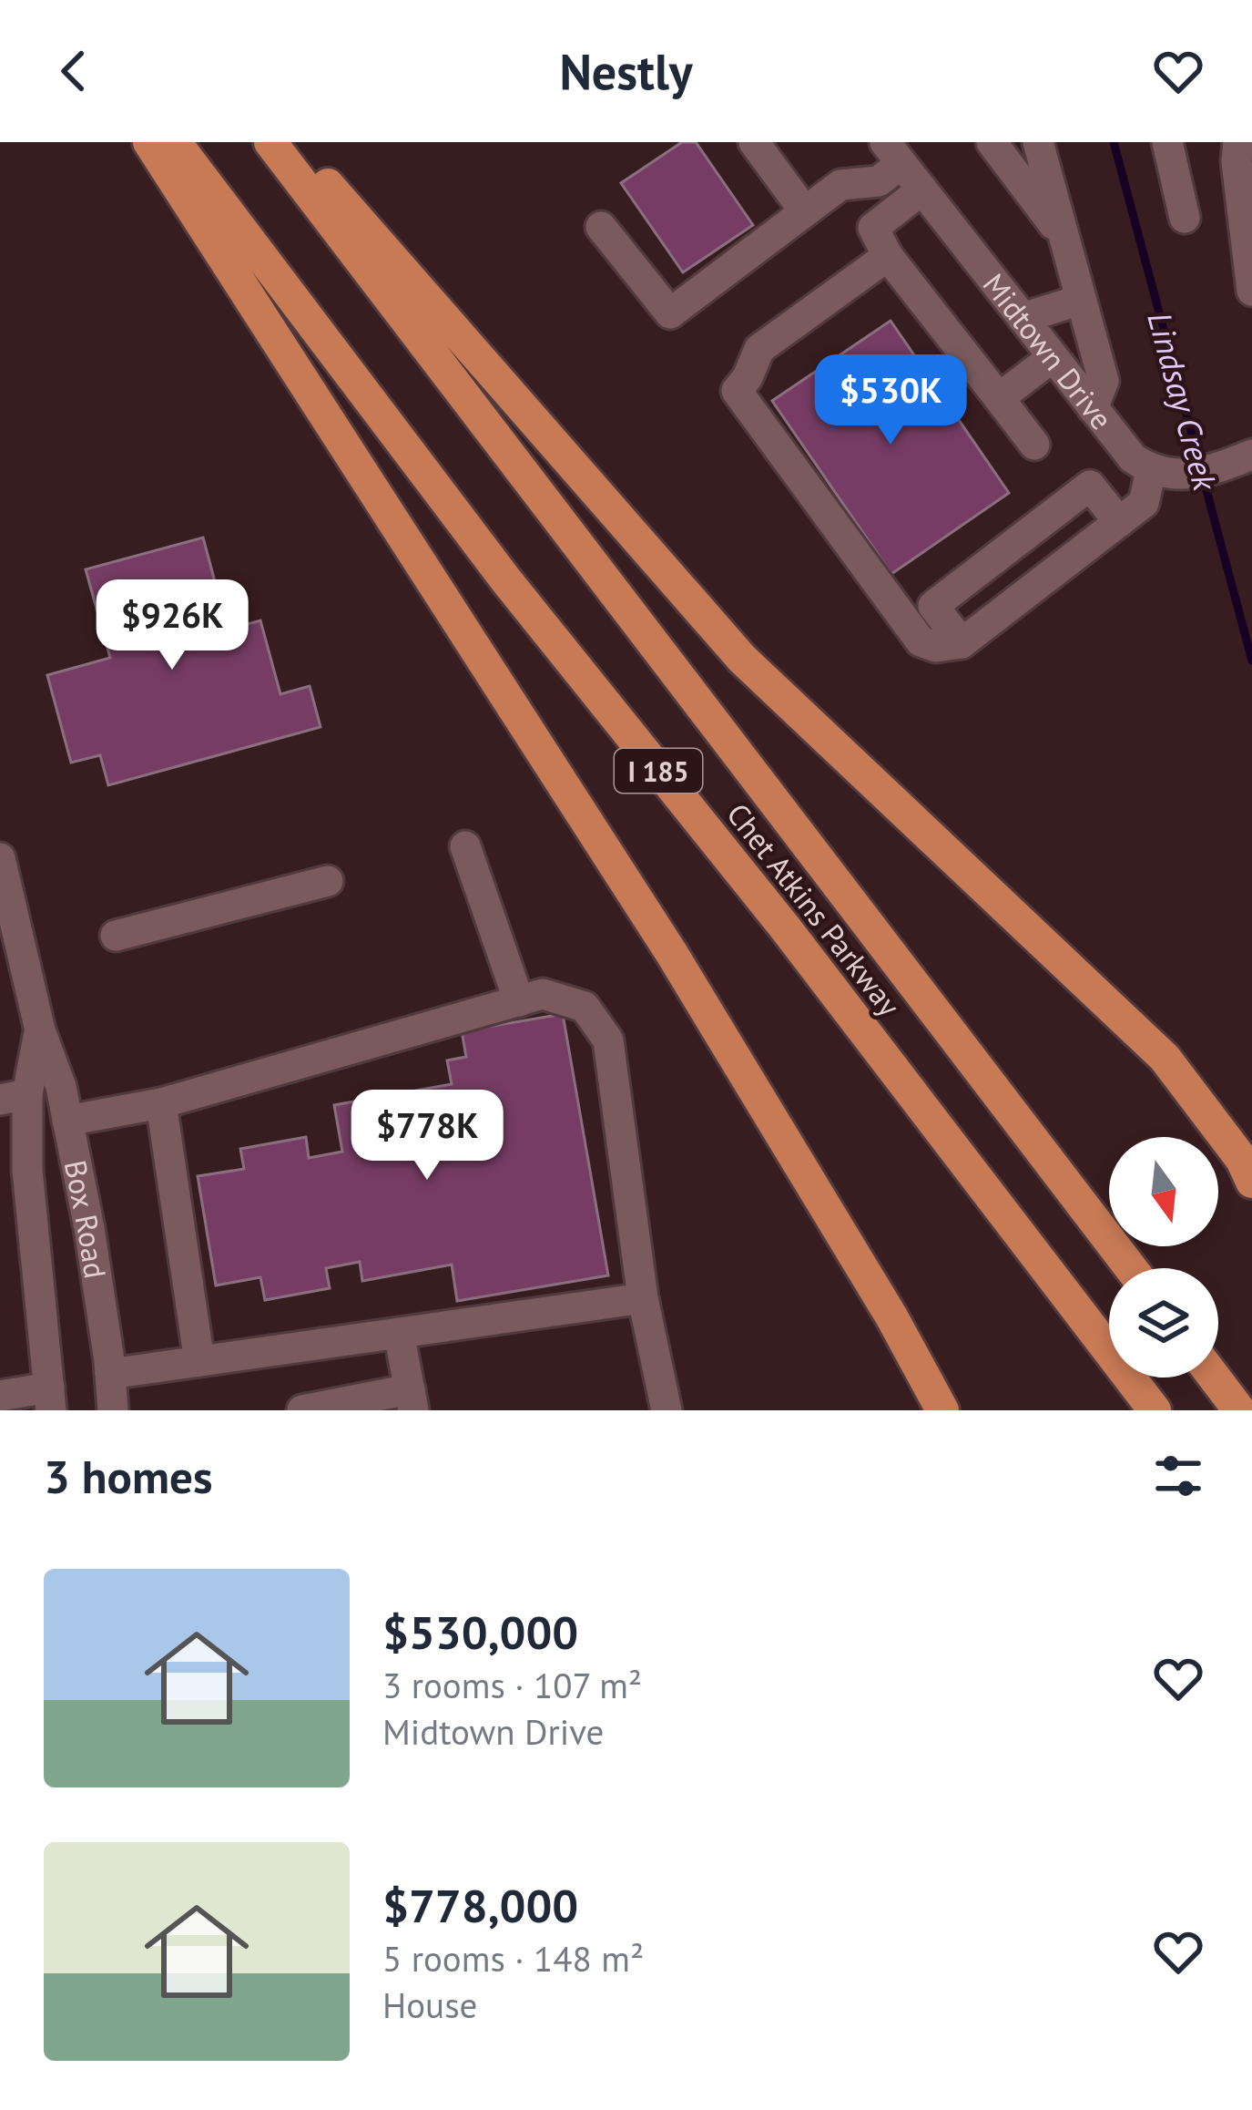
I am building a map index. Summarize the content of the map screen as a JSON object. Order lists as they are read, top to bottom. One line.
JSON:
{"streets":{"highway":["I 185","Chet Atkins Parkway"],"street":["Midtown Drive","Box Road"]},"water":["Lindsay Creek"],"north":"bottom","page":{"header":"Nestly","price":["$530K","$926K","$778K"],"heading":"3 homes","list":[{"name":"$530,000","note":"3 rooms · 107 m² · Midtown Drive"},{"name":"$778,000","note":"5 rooms · 148 m² · House"}]}}
